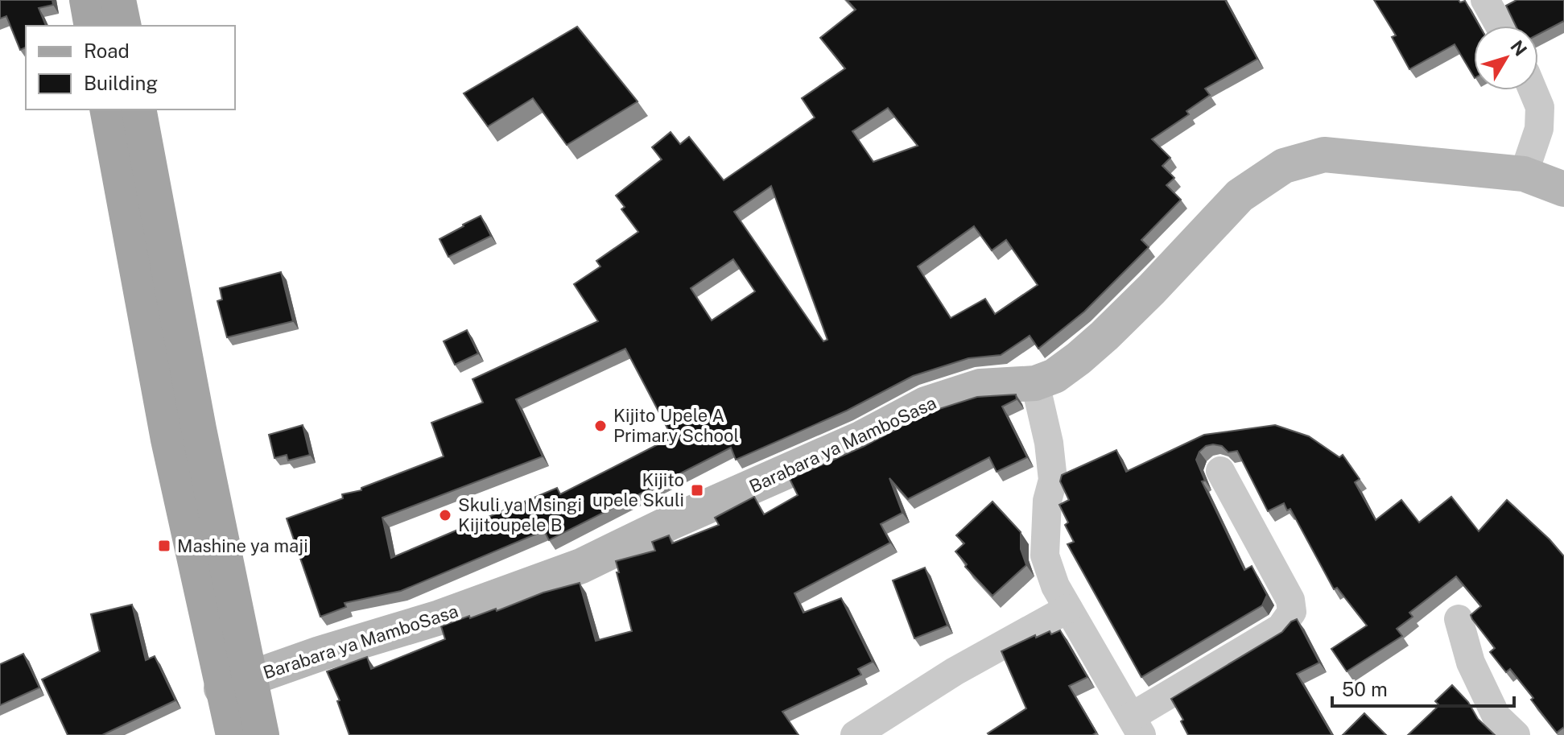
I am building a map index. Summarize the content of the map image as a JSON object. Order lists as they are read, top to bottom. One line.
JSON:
{"streets":{"street":["Barabara ya MamboSasa"]},"places":{"other":["Kijito Upele A Primary School","Skuli ya Msingi Kijitoupele B"],"transit":["Kijito upele Skuli","Mashine ya maji"]},"legend":["Road","Building"],"scale_bar":"50 m","north":"top right"}
